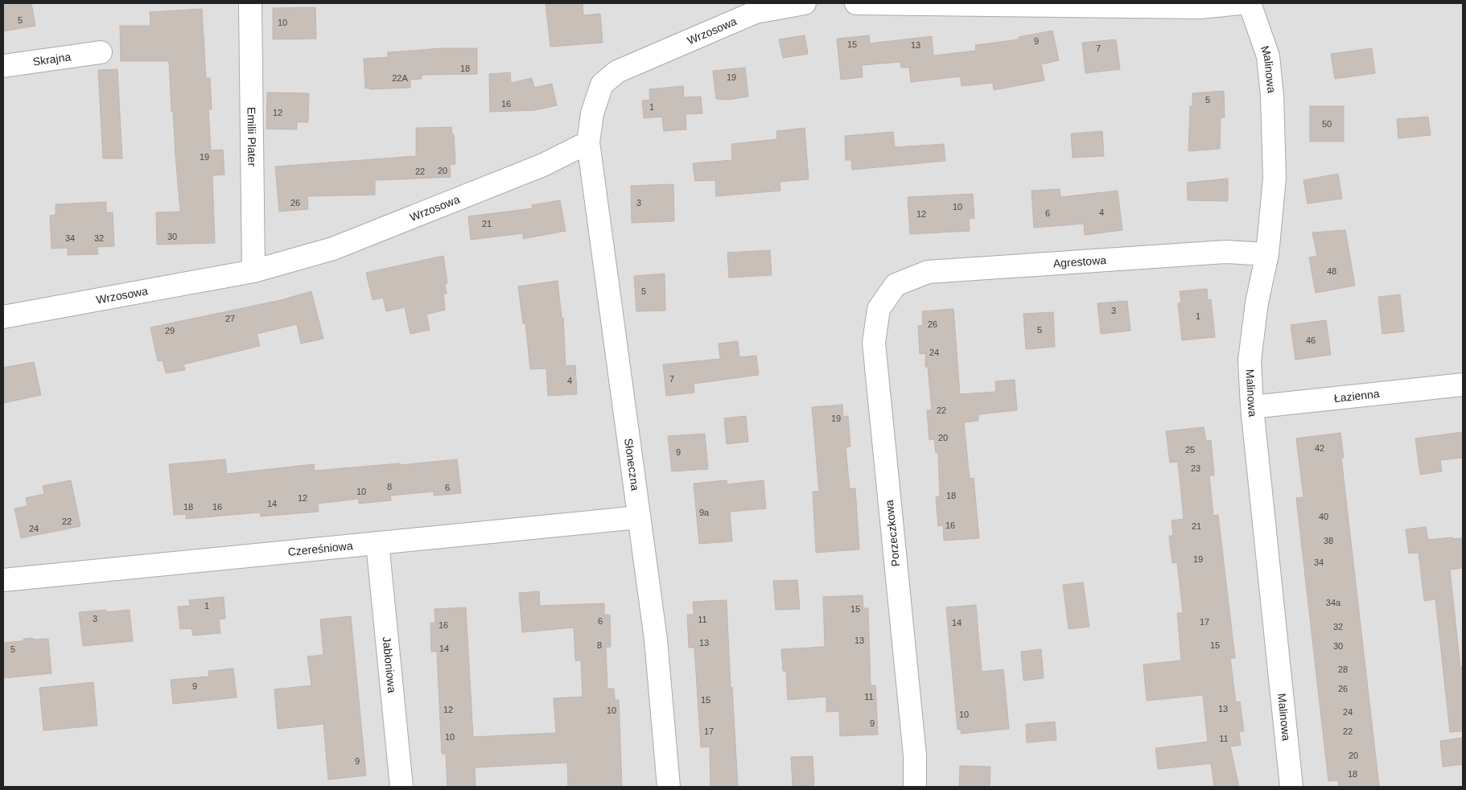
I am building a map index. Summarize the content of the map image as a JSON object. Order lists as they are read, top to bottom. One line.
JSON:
{"streets":{"street":["Wrzosowa","Skrajna","Malinowa","Emilii Plater","Agrestowa","Łazienna","Słoneczna","Porzeczkowa","Czereśniowa","Jabłoniowa"]},"crossings":[["Wrzosowa","Emilii Plater"],["Wrzosowa","Słoneczna"],["Malinowa","Agrestowa"],["Malinowa","Łazienna"],["Agrestowa","Porzeczkowa"],["Słoneczna","Czereśniowa"],["Czereśniowa","Jabłoniowa"]],"house_numbers":["5","10","9","15","13","7","18","19","22A","5","16","1","12","50","19","20","22","26","3","10","4","6","12","21","30","34","32","48","5","3","1","27","26","5","29","46","24","7","4","22","19","20","42","25","9","23","8","6","10","18","12","14","18","16","9a","40","22","16","21","24","38","19","34","34a","1","15","3","11","6","17","14","16","32","13","13","8","15","30","14","5","28","9","26","11","15","13","12","10","24","10","9","17","22","10","11","20","9","18"]}
